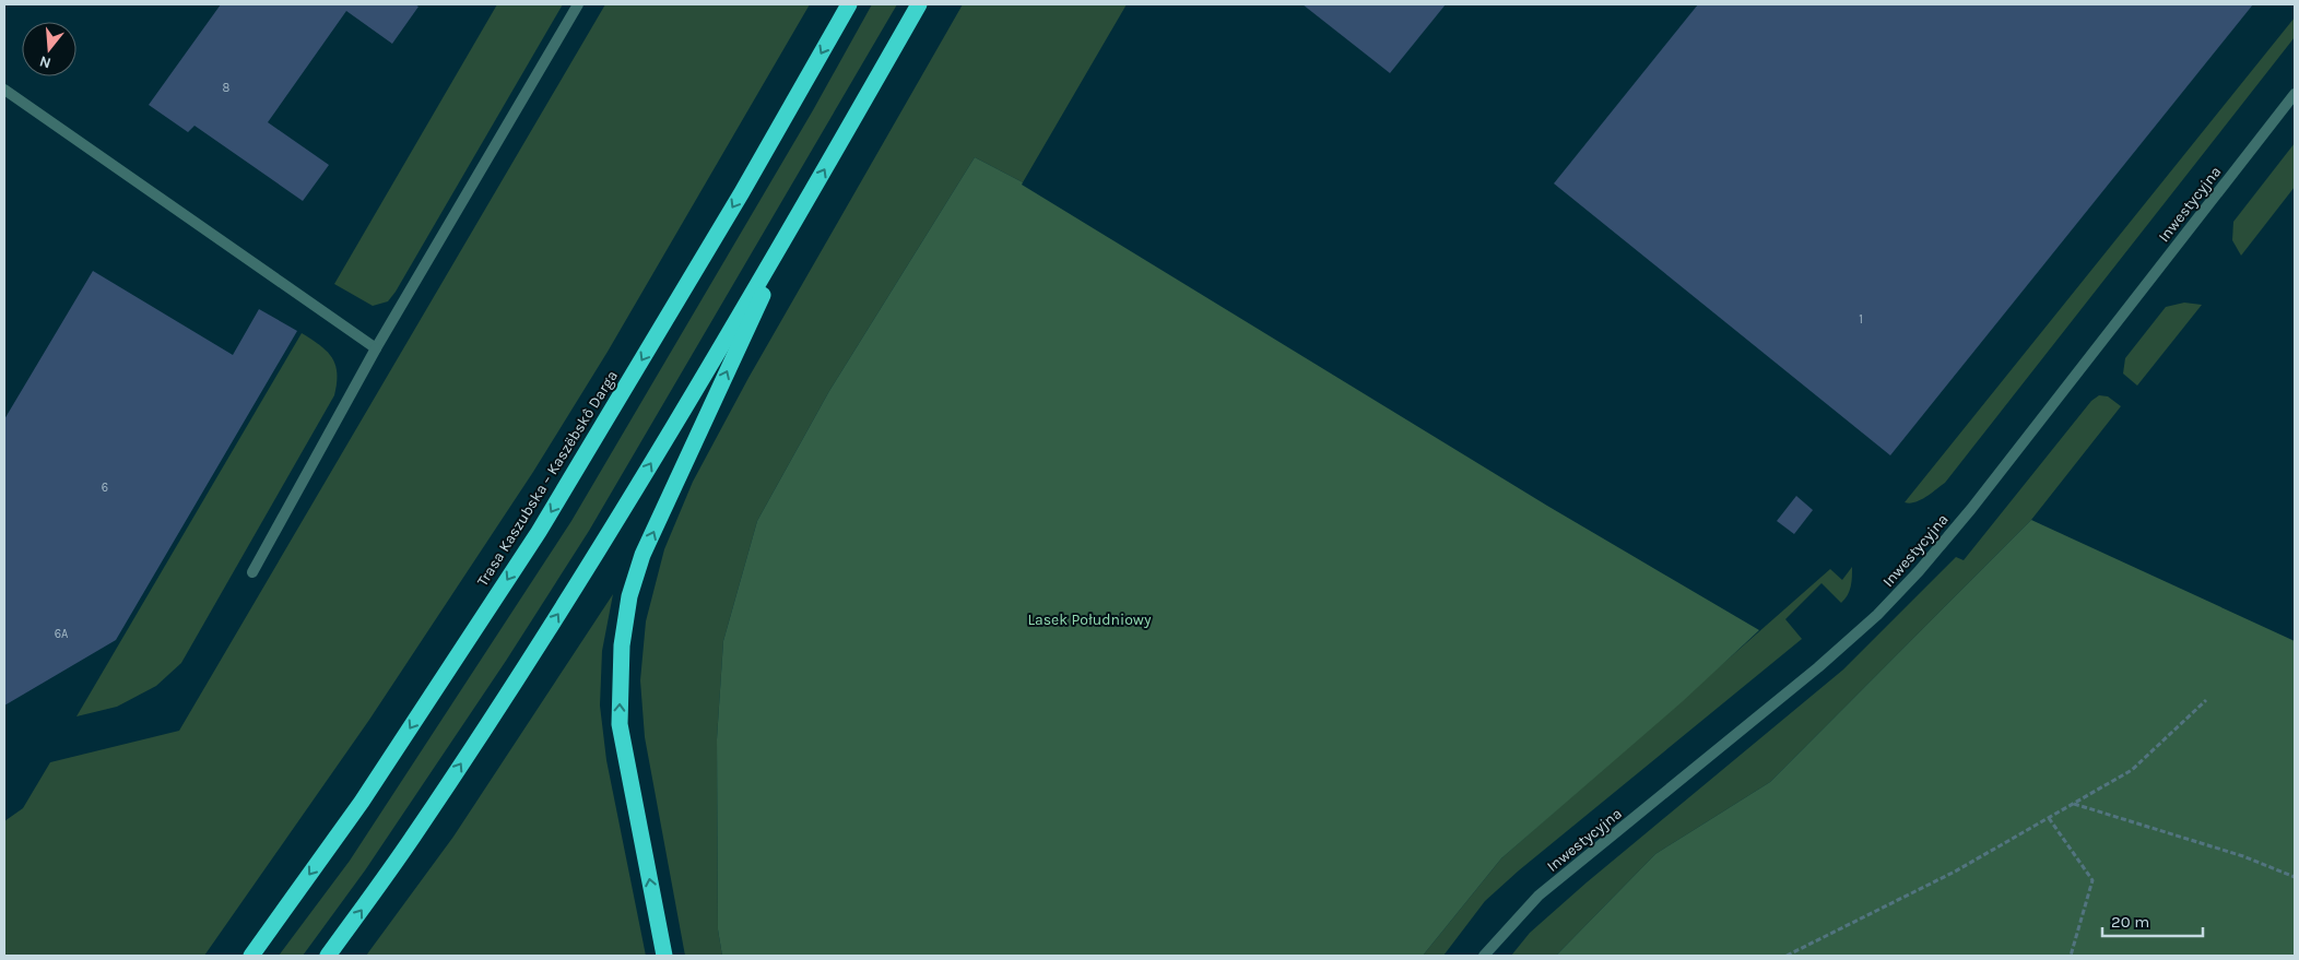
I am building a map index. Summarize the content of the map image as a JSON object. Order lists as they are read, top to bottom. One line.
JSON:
{"streets":{"highway":["Trasa Kaszubska – Kaszëbskô Darga"],"street":["Inwestycyjna"]},"parks":["Lasek Południowy"],"house_numbers":["8","1","6","6A"],"scale_bar":"20 m","north":"bottom"}
